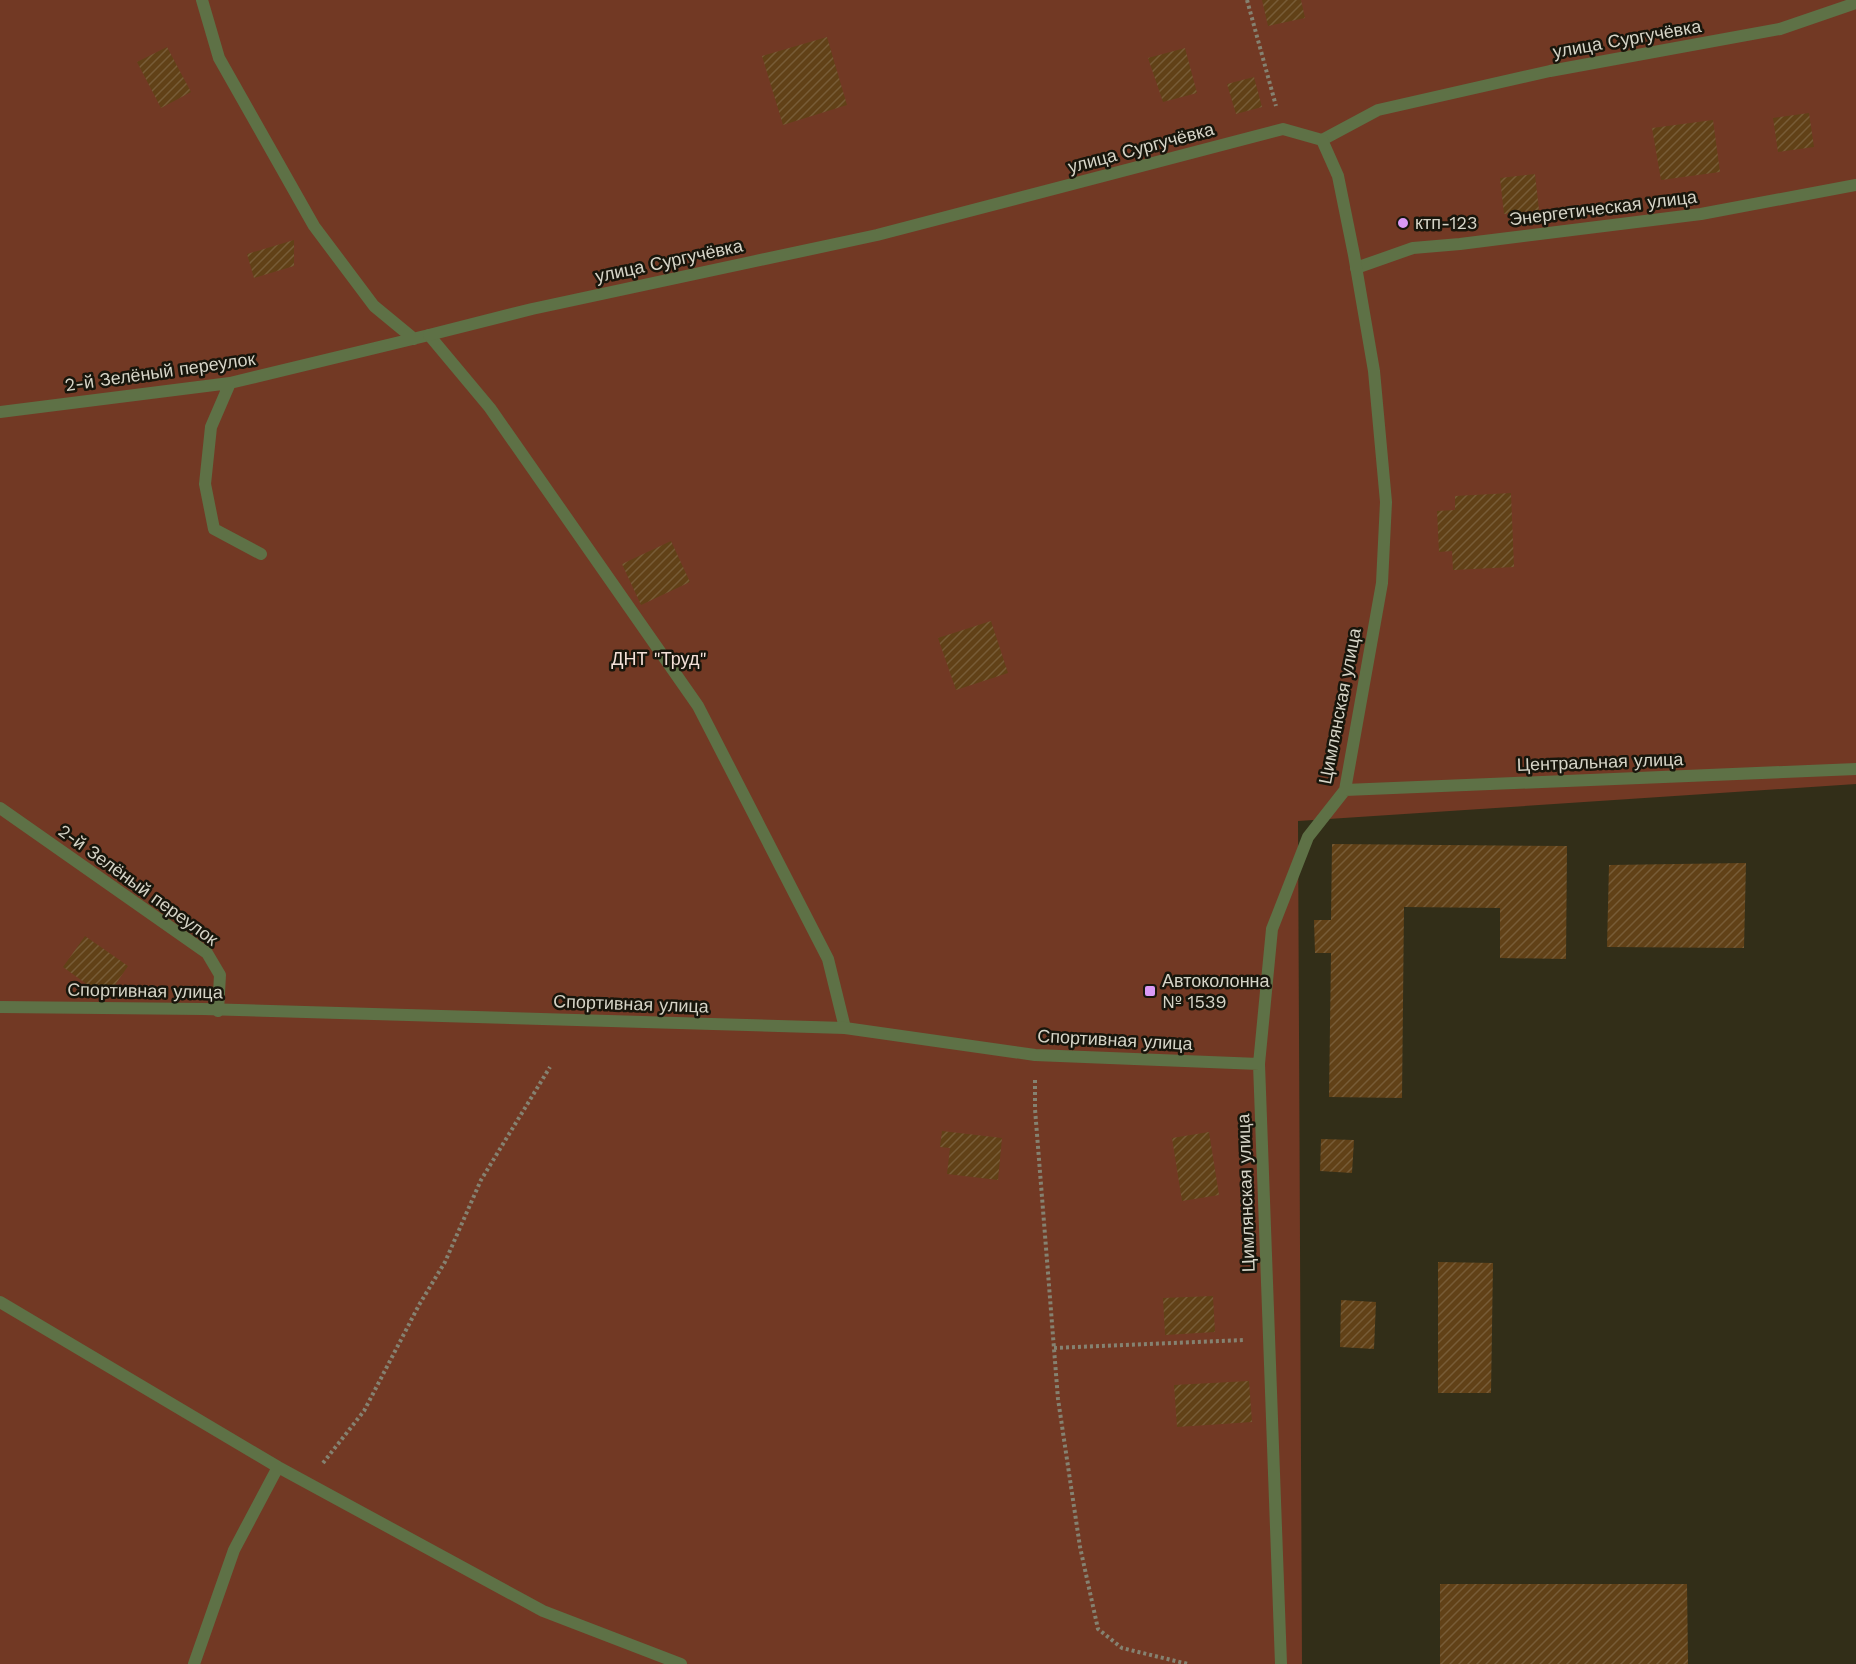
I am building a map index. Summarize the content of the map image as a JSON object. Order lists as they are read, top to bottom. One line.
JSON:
{"streets":{"street":["улица Сургучёвка","Энергетическая улица","2-й Зелёный переулок","Цимлянская улица","Центральная улица","Спортивная улица"]},"crossings":[["улица Сургучёвка","2-й Зелёный переулок"],["улица Сургучёвка","Цимлянская улица"],["Энергетическая улица","Цимлянская улица"],["2-й Зелёный переулок","Спортивная улица"],["Цимлянская улица","Центральная улица"],["Цимлянская улица","Спортивная улица"]],"parks":["ДНТ \"Труд\""],"places":{"other":["ктп-123"],"transit":["Автоколонна № 1539"]}}
